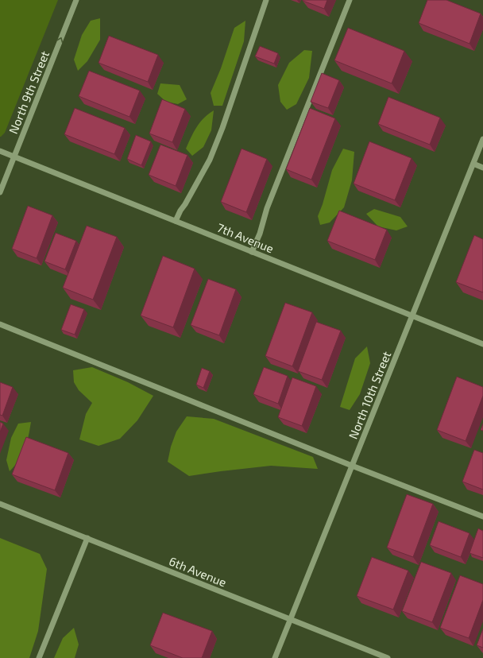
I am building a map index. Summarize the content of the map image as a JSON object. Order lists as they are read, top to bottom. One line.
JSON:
{"streets":{"street":["North 9th Street","7th Avenue","North 10th Street","6th Avenue"]},"crossings":[["North 9th Street","7th Avenue"],["7th Avenue","North 10th Street"],["North 10th Street","6th Avenue"]],"one_way":["North 9th Street"]}
